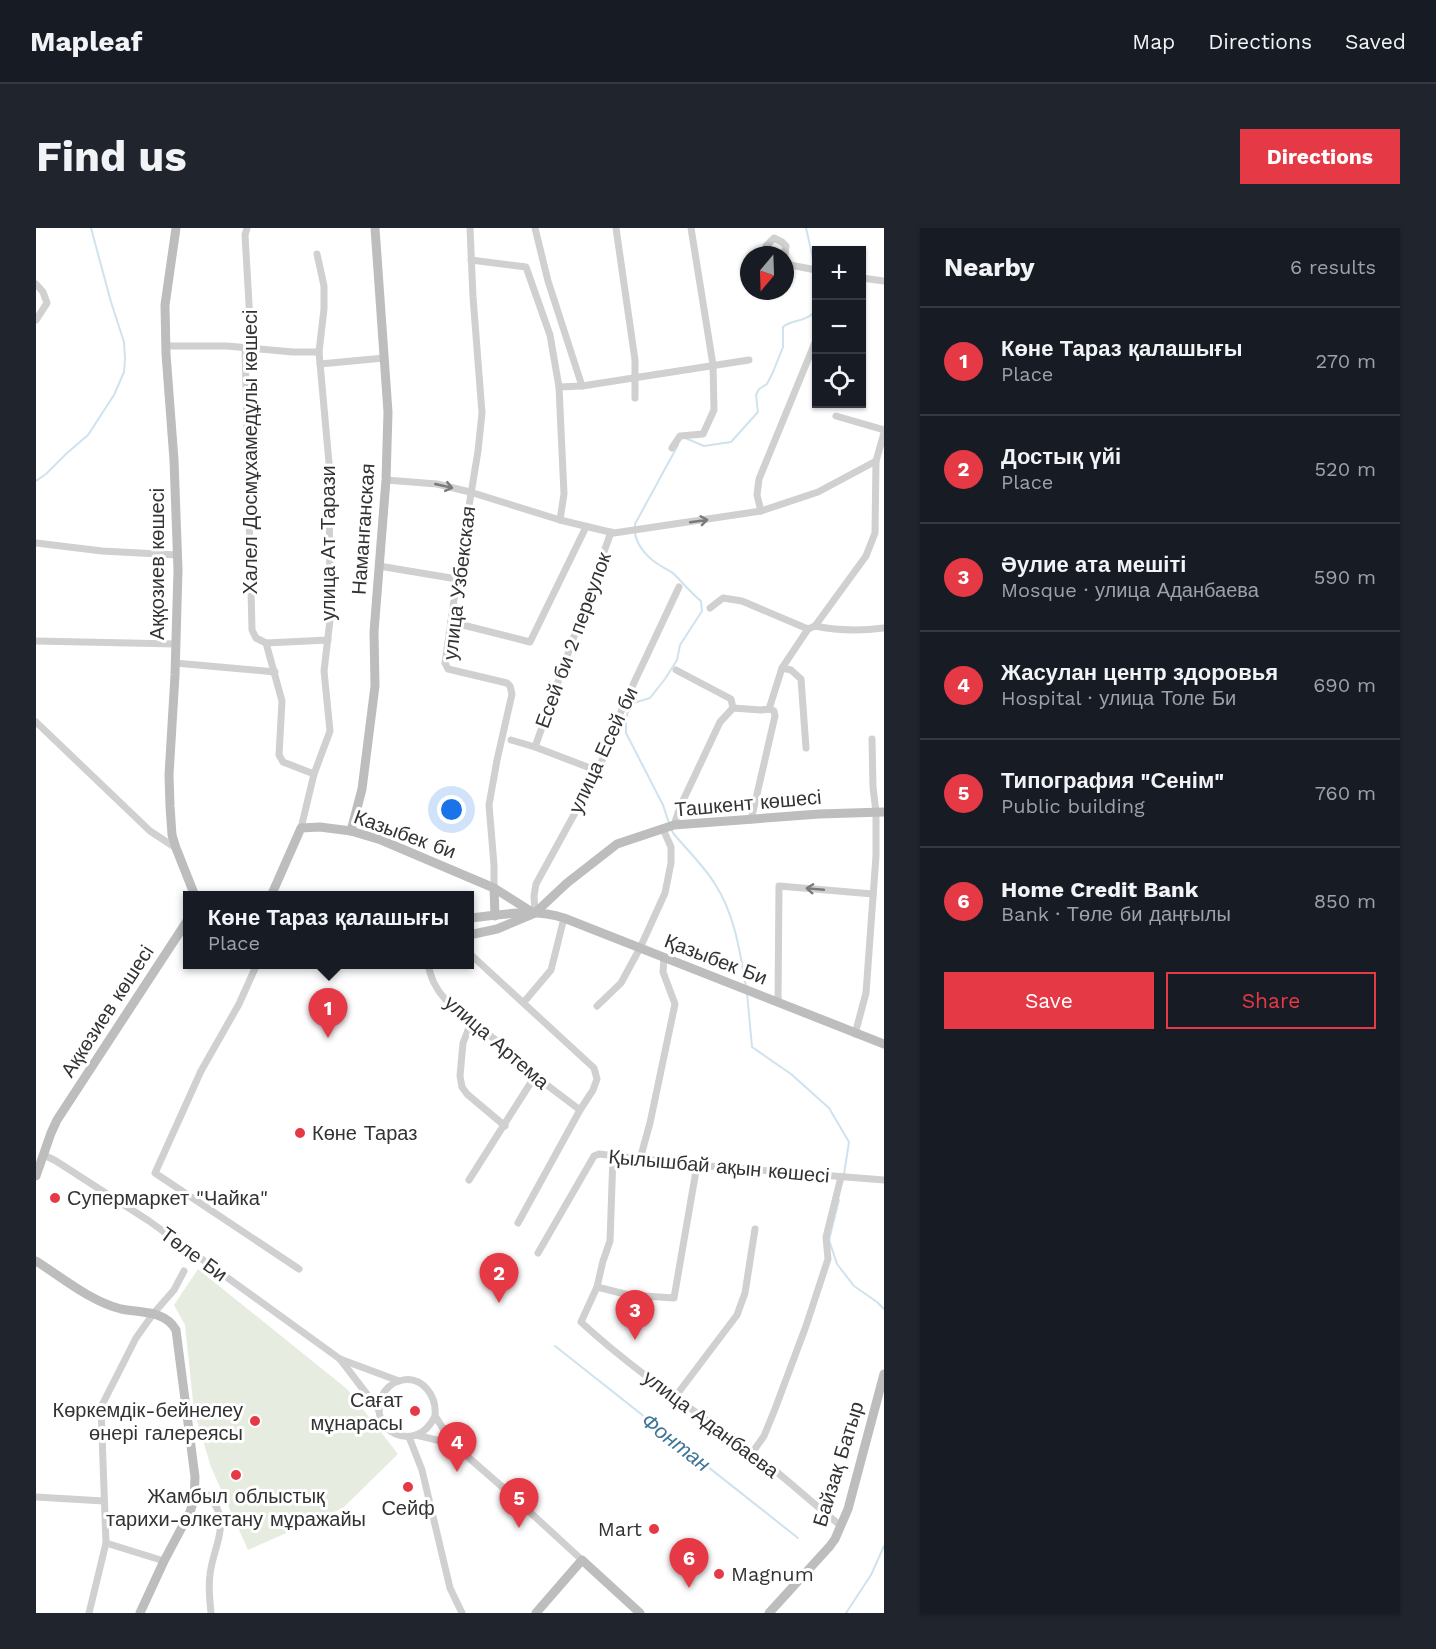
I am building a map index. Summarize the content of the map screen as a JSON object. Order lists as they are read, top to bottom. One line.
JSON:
{"streets":{"main road":["Наманганская","Аққозиев көшесі","Ташкент көшесі","Казыбек би","Қазыбек Би","Ақкөзиев көшесі","Байзақ Батыр"],"street":["Халел Досмұхамедұлы көшесі","улица Ат Тарази","улица Узбекская","Есей би 2 переулок","улица Есей би","улица Артема","Қылышбай ақын көшесі","Төле Би","улица Аданбаева"]},"crossings":[["Халел Досмұхамедұлы көшесі","улица Ат Тарази"],["Наманганская","Казыбек би"],["улица Ат Тарази","Казыбек би"],["улица Узбекская","Казыбек би"],["улица Есей би","Ташкент көшесі"],["улица Есей би","Казыбек би"],["улица Есей би","Қазыбек Би"],["Ташкент көшесі","Казыбек би"],["Ташкент көшесі","Қазыбек Би"],["Казыбек би","Қазыбек Би"],["Ақкөзиев көшесі","Төле Би"],["улица Аданбаева","Байзақ Батыр"]],"water":["Фонтан"],"places":["Көне Тараз","Супермаркет \"Чайка\"","Сағат мұнарасы","Көркемдік-бейнелеу өнері галереясы","Жамбыл облыстық тарихи-өлкетану мұражайы","Сейф","Mart","Magnum"],"north":"bottom","page":{"header":"Mapleaf","nav":["Map","Directions","Saved"],"buttons":["Directions",["Save","Share"]],"title":"Find us","heading":["Nearby","6 results"],"map_buttons":["+","−"],"list":[{"mark":"1","name":"Көне Тараз қалашығы","note":"Place","value":"270 m"},{"mark":"2","name":"Достық үйі","note":"Place","value":"520 m"},{"mark":"3","name":"Әулие ата мешіті","note":"Mosque · улица Аданбаева","value":"590 m"},{"mark":"4","name":"Жасулан центр здоровья","note":"Hospital · улица Толе Би","value":"690 m"},{"mark":"5","name":"Типография \"Сенім\"","note":"Public building","value":"760 m"},{"mark":"6","name":"Home Credit Bank","note":"Bank · Төле би даңғылы","value":"850 m"}],"popup":["Көне Тараз қалашығы","Place"],"pins":["1","2","3","4","5","6"]}}
